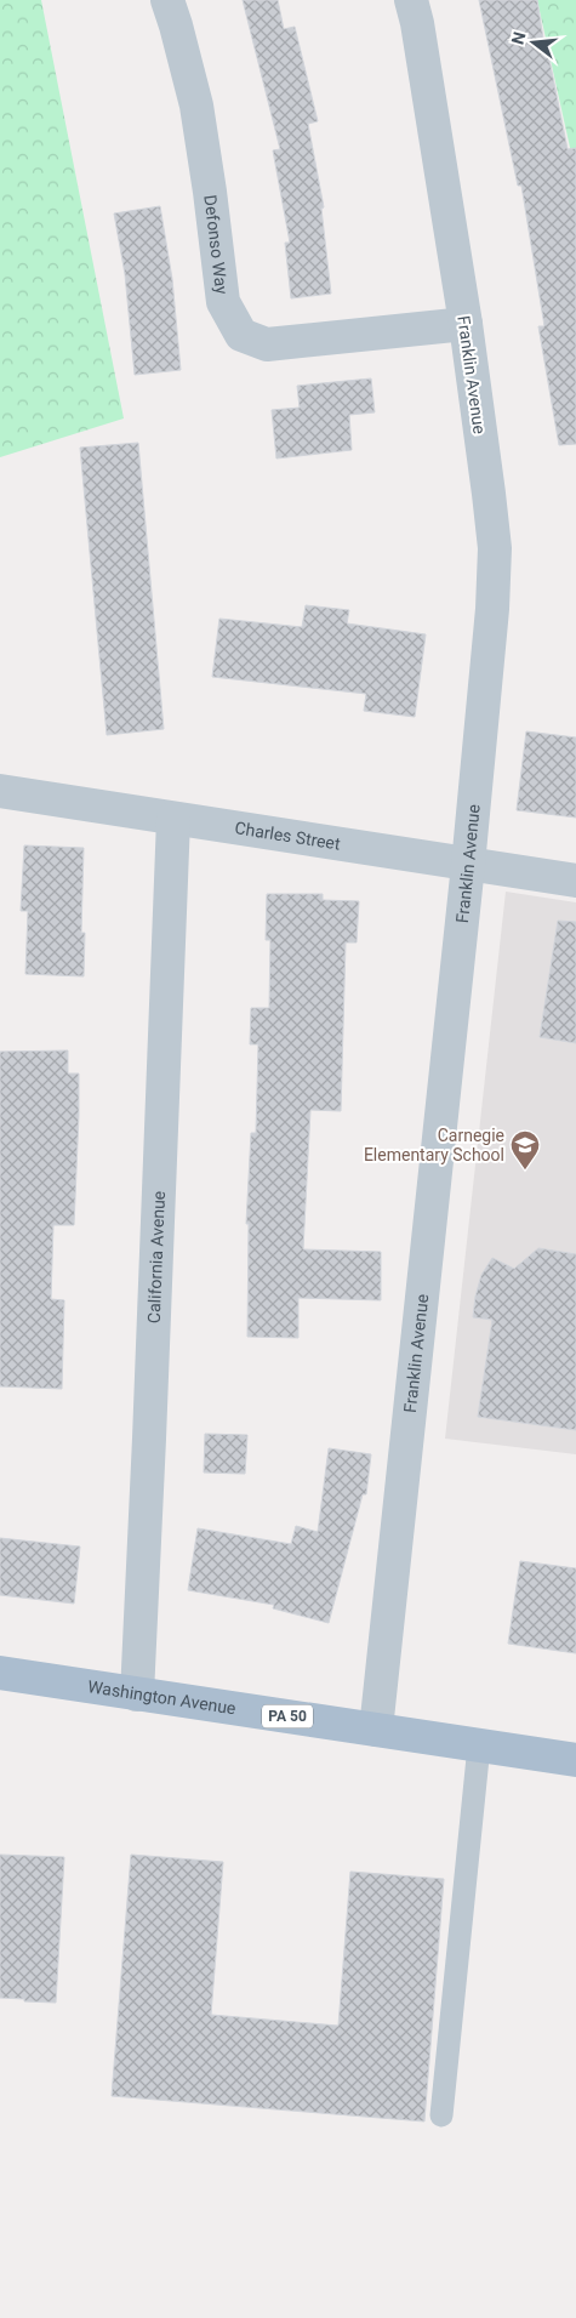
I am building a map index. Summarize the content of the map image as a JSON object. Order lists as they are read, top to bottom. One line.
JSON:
{"streets":{"main road":["Washington Avenue","PA 50"],"street":["Defonso Way","Franklin Avenue","Charles Street","California Avenue"]},"crossings":[["Defonso Way","Franklin Avenue"],["Franklin Avenue","Charles Street"],["Franklin Avenue","Washington Avenue"],["Charles Street","California Avenue"],["California Avenue","Washington Avenue"]],"places":{"school or university":["Carnegie Elementary School"]},"north":"left"}
